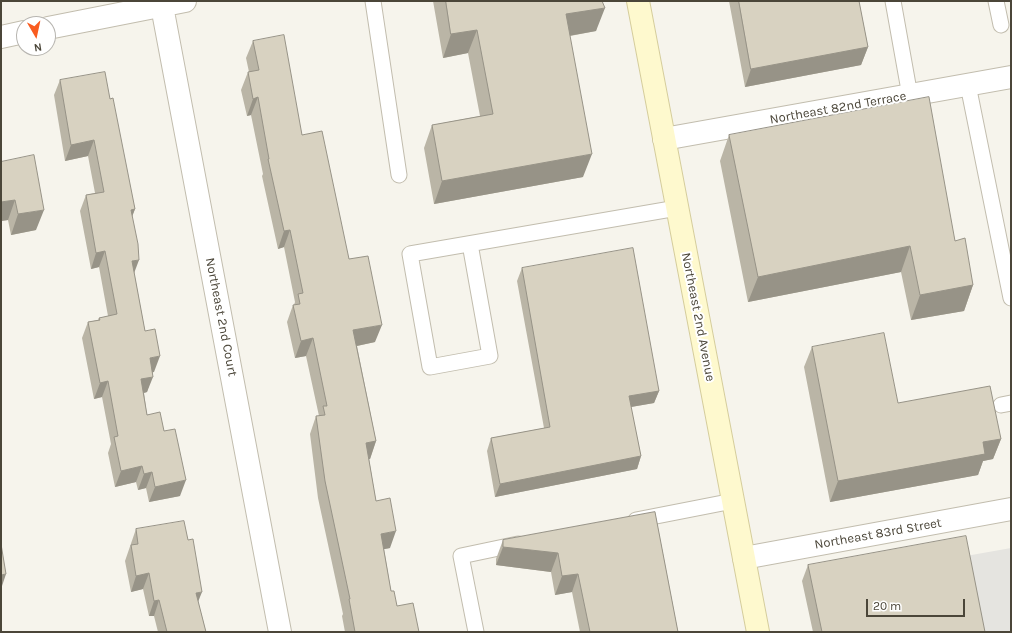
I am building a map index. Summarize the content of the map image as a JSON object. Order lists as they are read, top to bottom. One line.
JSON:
{"streets":{"main road":["Northeast 2nd Avenue"],"street":["Northeast 82nd Terrace","Northeast 2nd Court","Northeast 83rd Street"]},"crossings":[["Northeast 82nd Terrace","Northeast 2nd Avenue"],["Northeast 2nd Avenue","Northeast 83rd Street"]],"scale_bar":"20 m","north":"bottom"}
